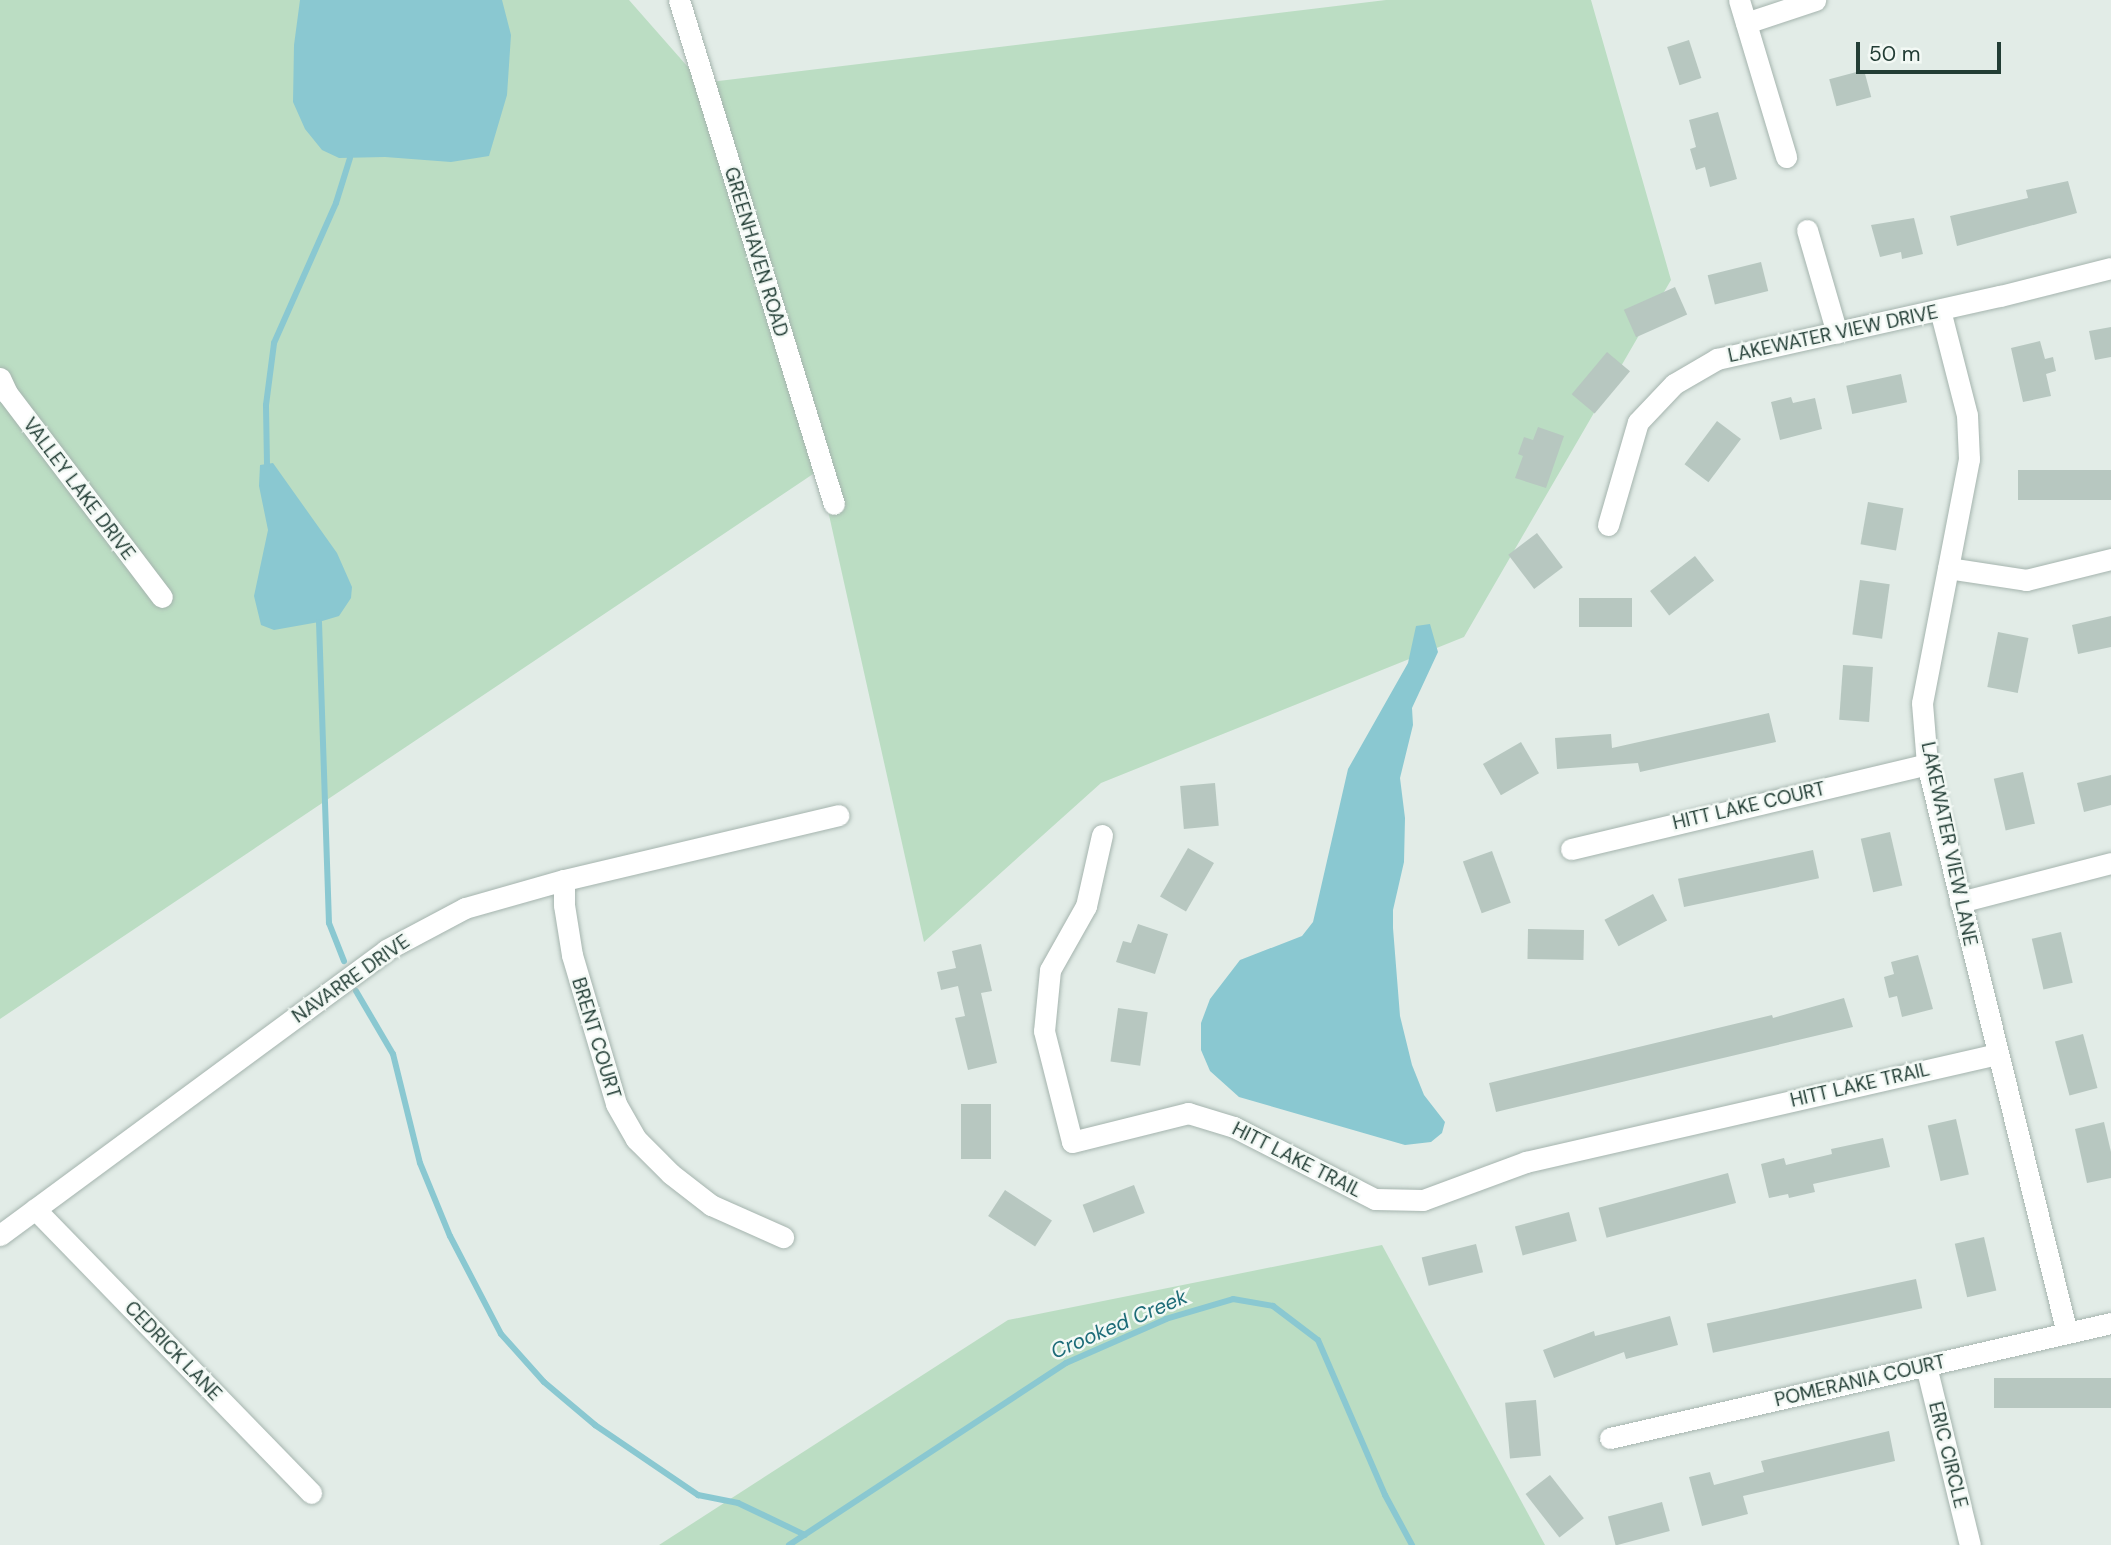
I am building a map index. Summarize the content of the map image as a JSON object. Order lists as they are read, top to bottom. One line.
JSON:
{"streets":{"street":["GREENHAVEN ROAD","LAKEWATER VIEW DRIVE","VALLEY LAKE DRIVE","HITT LAKE COURT","LAKEWATER VIEW LANE","NAVARRE DRIVE","BRENT COURT","HITT LAKE TRAIL","CEDRICK LANE","POMERANIA COURT","ERIC CIRCLE"]},"crossings":[["LAKEWATER VIEW DRIVE","LAKEWATER VIEW LANE"],["HITT LAKE COURT","LAKEWATER VIEW LANE"],["LAKEWATER VIEW LANE","HITT LAKE TRAIL"],["LAKEWATER VIEW LANE","POMERANIA COURT"],["NAVARRE DRIVE","BRENT COURT"],["NAVARRE DRIVE","CEDRICK LANE"],["POMERANIA COURT","ERIC CIRCLE"]],"water":["Crooked Creek"],"scale_bar":"50 m"}
